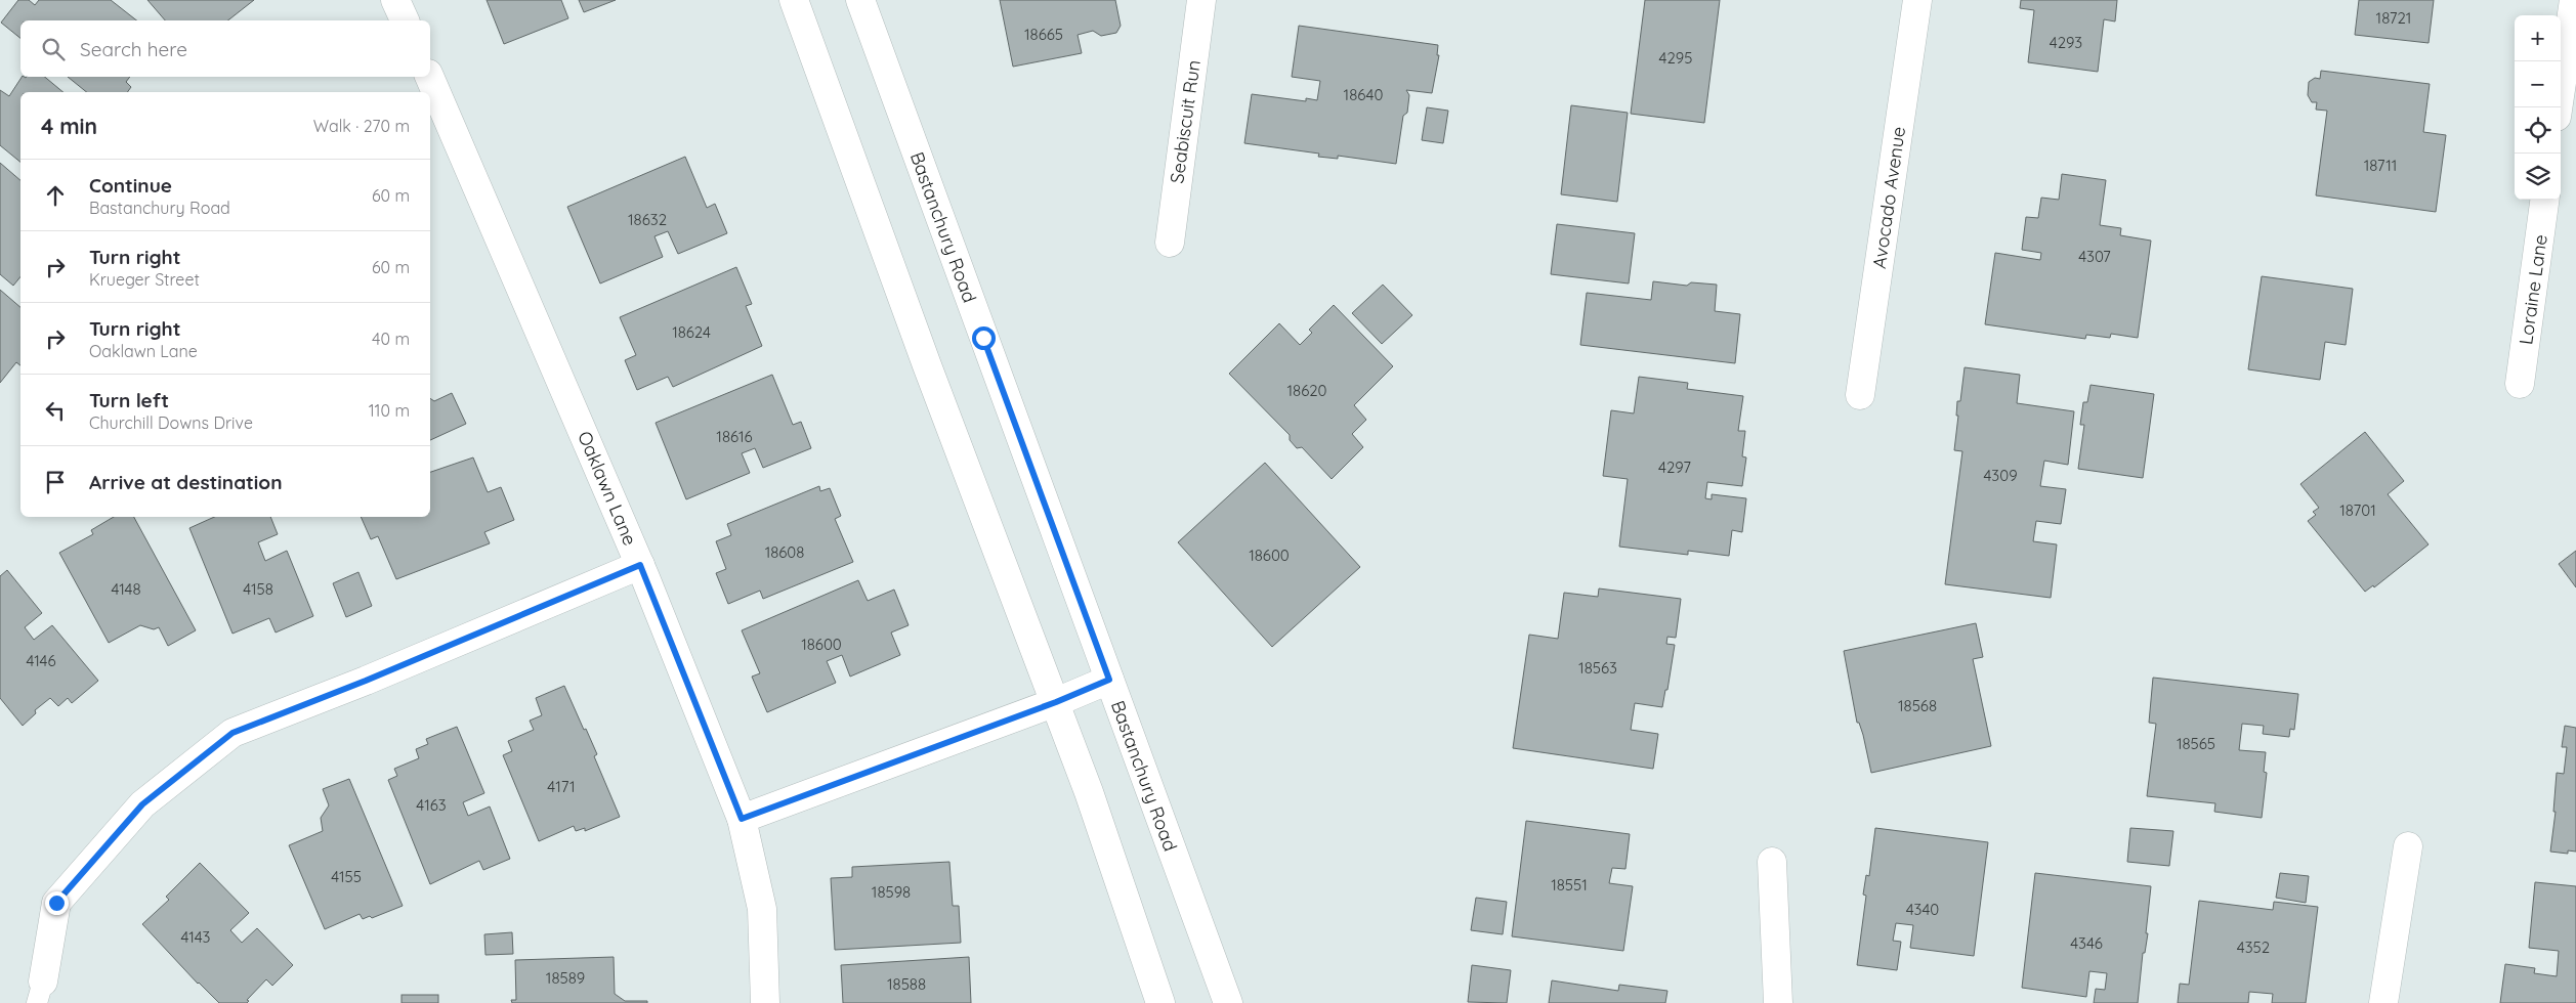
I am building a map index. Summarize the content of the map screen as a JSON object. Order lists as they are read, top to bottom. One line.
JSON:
{"streets":{"street":["Seabiscuit Run","Avocado Avenue","Bastanchury Road","Loraine Lane","Oaklawn Lane"]},"house_numbers":["18721","18665","4293","4295","18640","18711","18632","4307","18624","18620","18616","4297","4309","18701","18608","18600","4148","4158","18600","4146","18563","18568","18565","4171","4163","4155","18551","18598","4340","4143","4346","4352","18589","18588"],"page":{"map_buttons":["+","−"],"search":"Search here","heading":["4 min","Walk · 270 m"],"list":[["Continue","Bastanchury Road","60 m"],["Turn right","Krueger Street","60 m"],["Turn right","Oaklawn Lane","40 m"],["Turn left","Churchill Downs Drive","110 m"],"Arrive at destination"]}}
